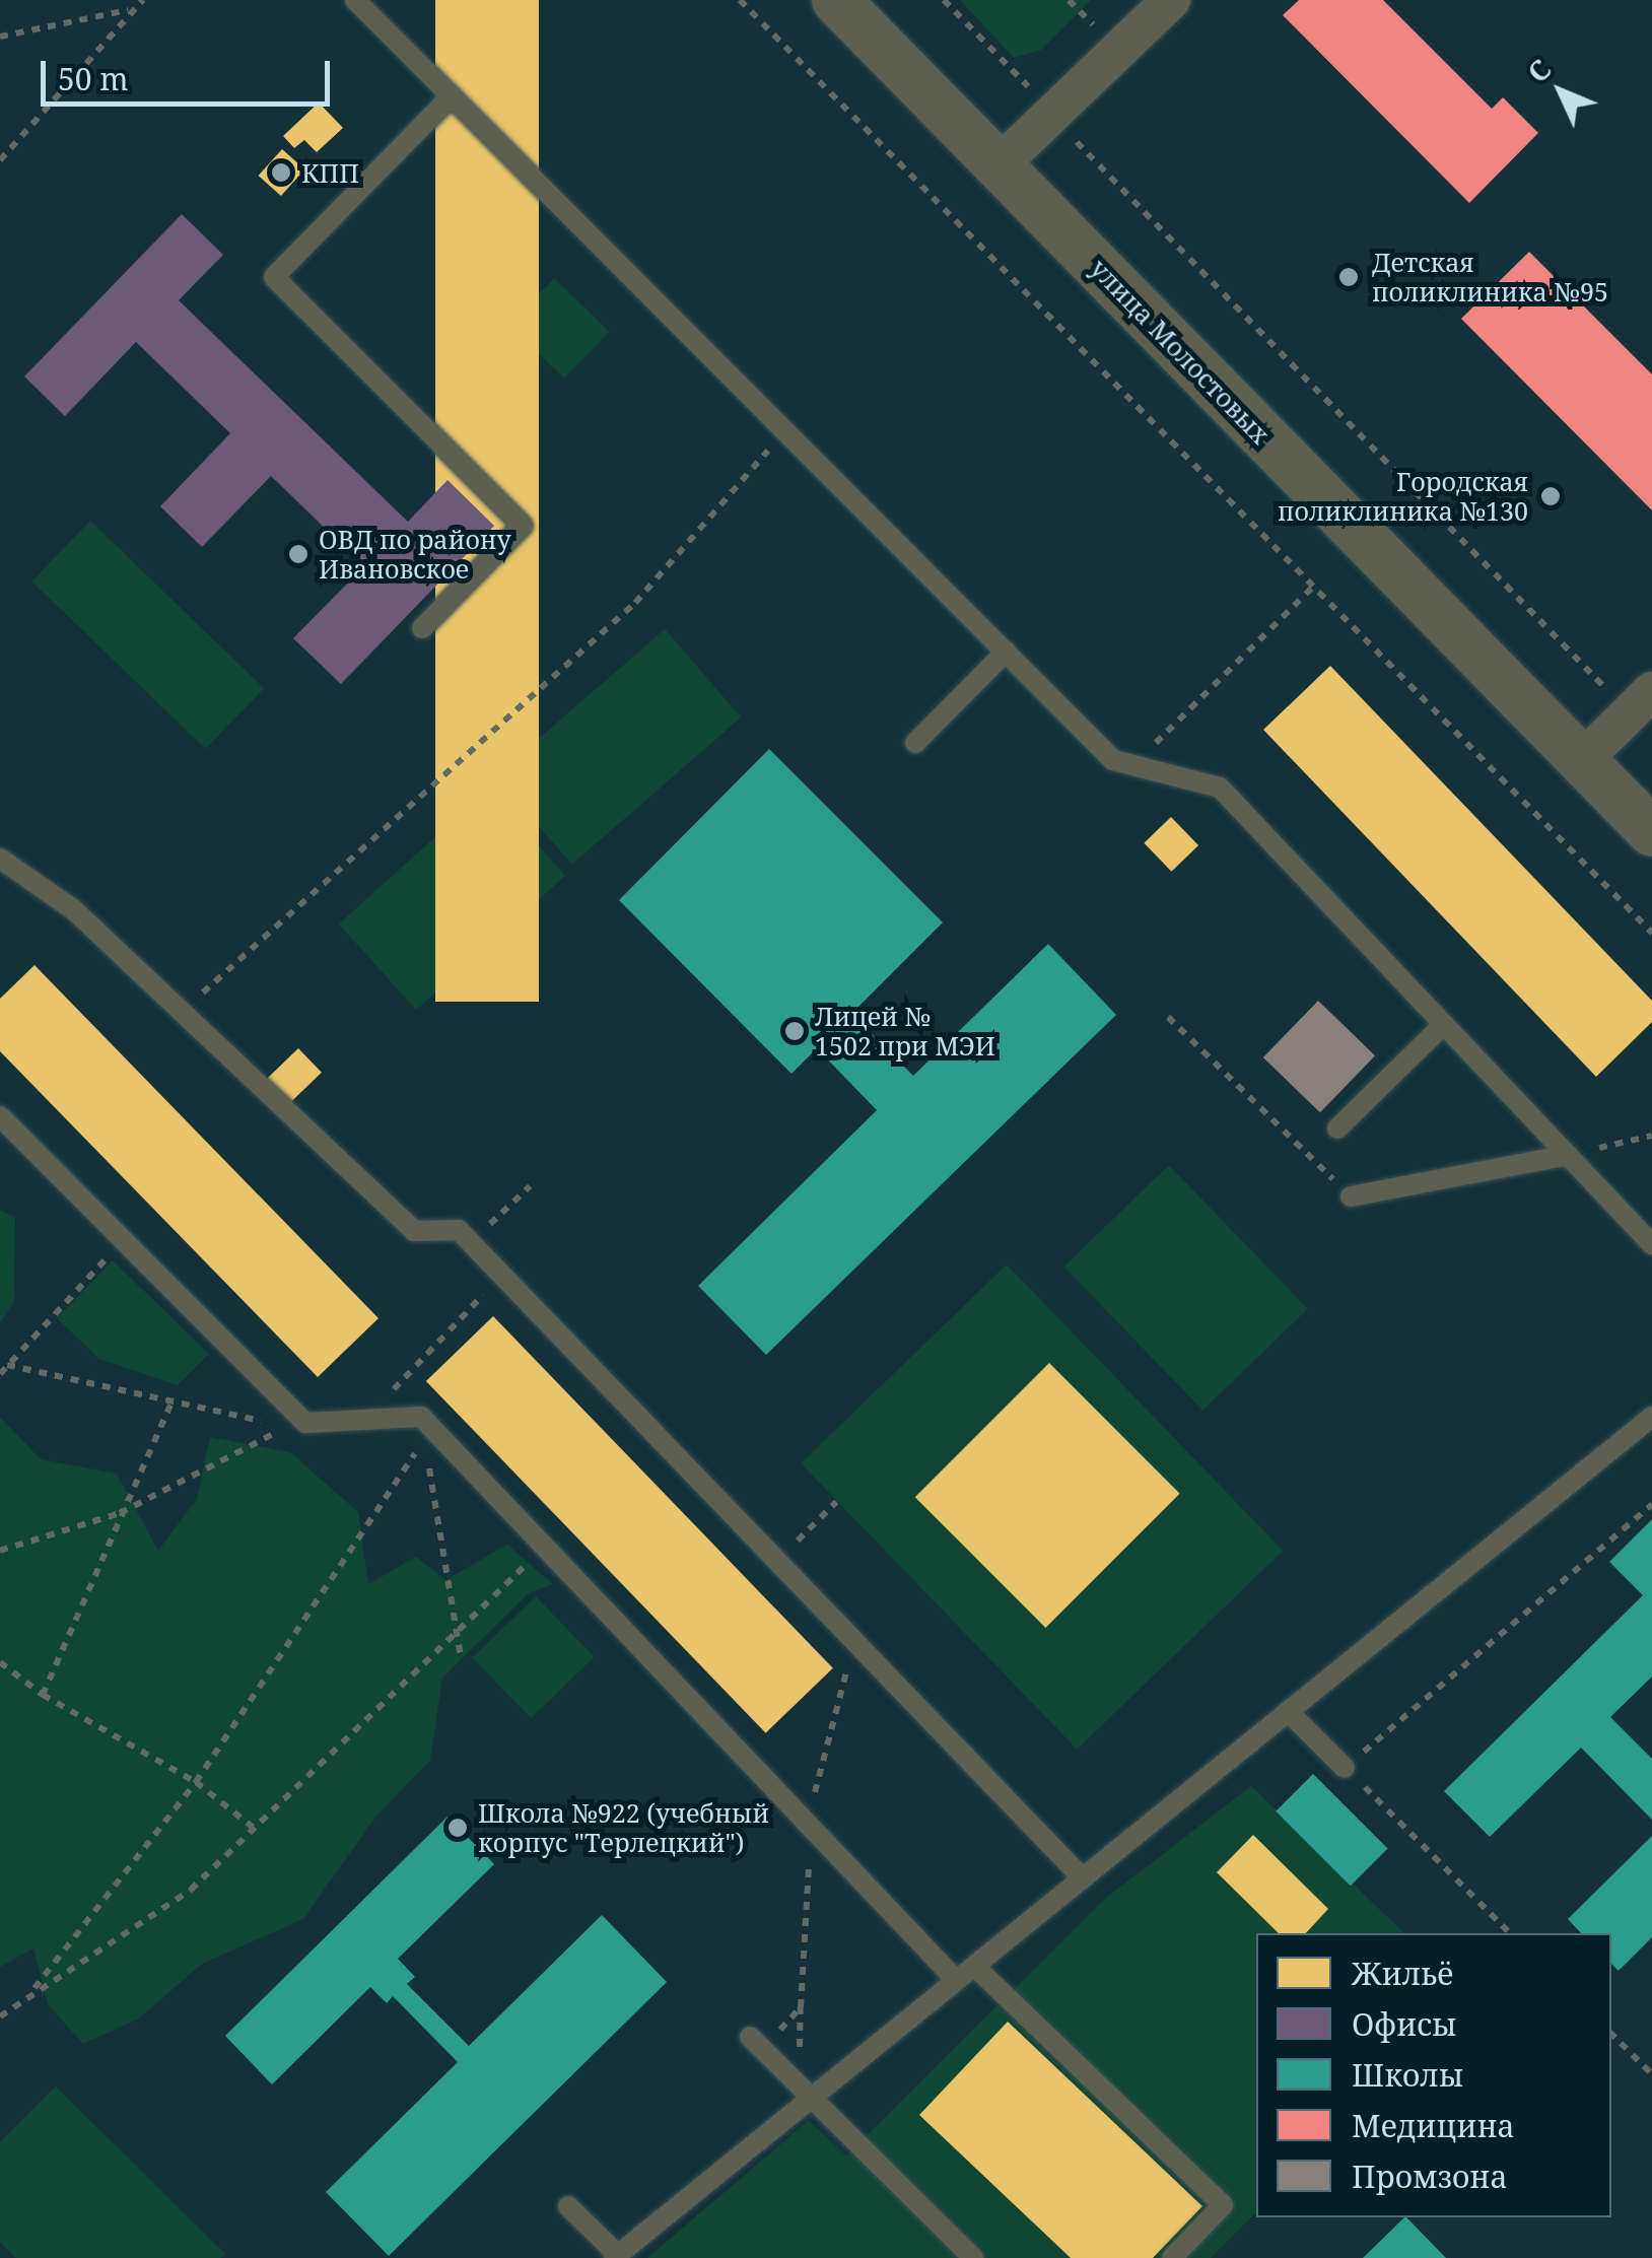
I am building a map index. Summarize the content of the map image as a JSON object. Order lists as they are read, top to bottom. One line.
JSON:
{"streets":{"street":["улица Молостовых"]},"places":["КПП","Детская поликлиника №95","Городская поликлиника №130","ОВД по району Ивановское","Лицей № 1502 при МЭИ","Школа №922 (учебный корпус \"Терлецкий\")"],"legend":["Жильё","Офисы","Школы","Медицина","Промзона"],"scale_bar":"50 m","north":"top left"}
